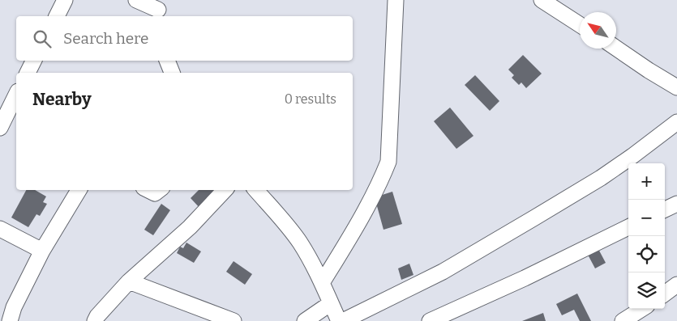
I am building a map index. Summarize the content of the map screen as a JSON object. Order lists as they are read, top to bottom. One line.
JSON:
{"north":"top left","page":{"search":"Search here","heading":["Nearby","0 results"],"map_buttons":["+","−"]}}
